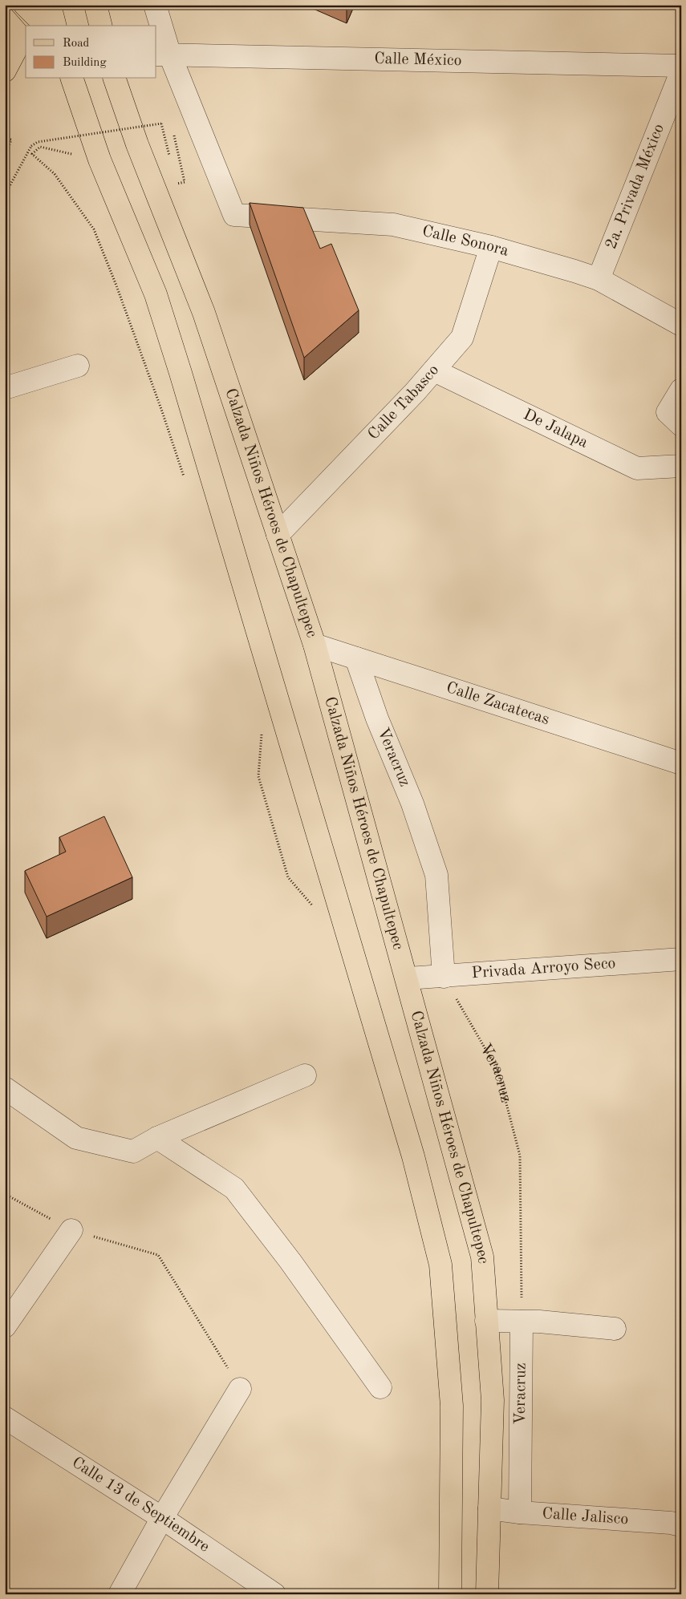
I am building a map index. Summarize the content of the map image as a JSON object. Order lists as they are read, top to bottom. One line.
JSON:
{"streets":{"main road":["Calzada Niños Héroes de Chapultepec"],"street":["Calle México","2a. Privada México","Calle Sonora","Calle Tabasco","De Jalapa","Calle Zacatecas","Veracruz","Privada Arroyo Seco","Calle 13 de Septiembre","Calle Jalisco"]},"crossings":[["2a. Privada México","Calle Sonora"],["Calle Sonora","Calle Tabasco"],["Calle Tabasco","De Jalapa"],["Calle Tabasco","Calzada Niños Héroes de Chapultepec"],["Calzada Niños Héroes de Chapultepec","Calle Zacatecas"],["Calzada Niños Héroes de Chapultepec","Privada Arroyo Seco"],["Calzada Niños Héroes de Chapultepec","Calle Jalisco"],["Calle Zacatecas","Veracruz"],["Veracruz","Privada Arroyo Seco"],["Veracruz","Calle Jalisco"]],"legend":["Road","Building"]}
